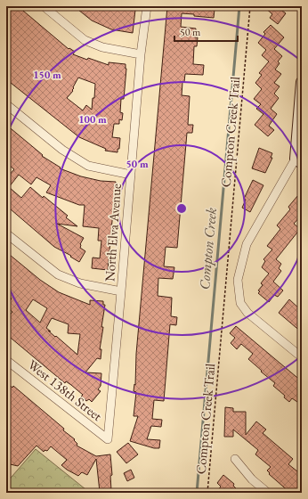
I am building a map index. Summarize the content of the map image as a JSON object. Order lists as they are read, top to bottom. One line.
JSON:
{"streets":{"street":["North Elva Avenue","West 138th Street"],"path":["Compton Creek Trail"]},"crossings":[["North Elva Avenue","West 138th Street"]],"water":["Compton Creek"],"scale_bar":"50 m","rings":["150 m","100 m","50 m"]}
